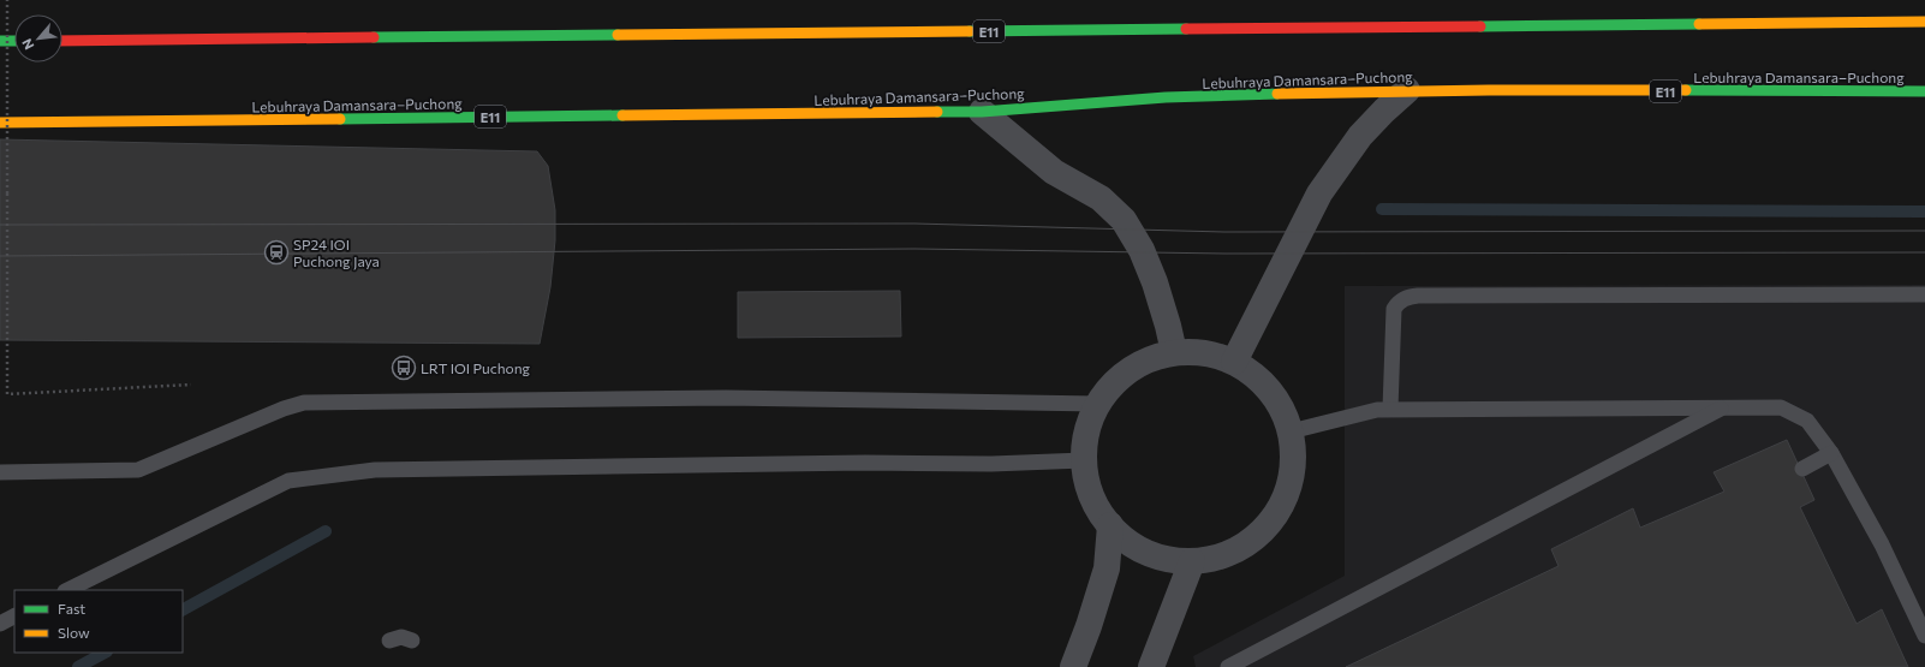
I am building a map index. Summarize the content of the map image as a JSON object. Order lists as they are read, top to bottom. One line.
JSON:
{"streets":{"highway":["E11","Lebuhraya Damansara–Puchong"]},"places":{"station":["SP24 IOI Puchong Jaya"],"bus stop":["LRT IOI Puchong"]},"legend":["Fast","Slow"],"north":"bottom left"}
